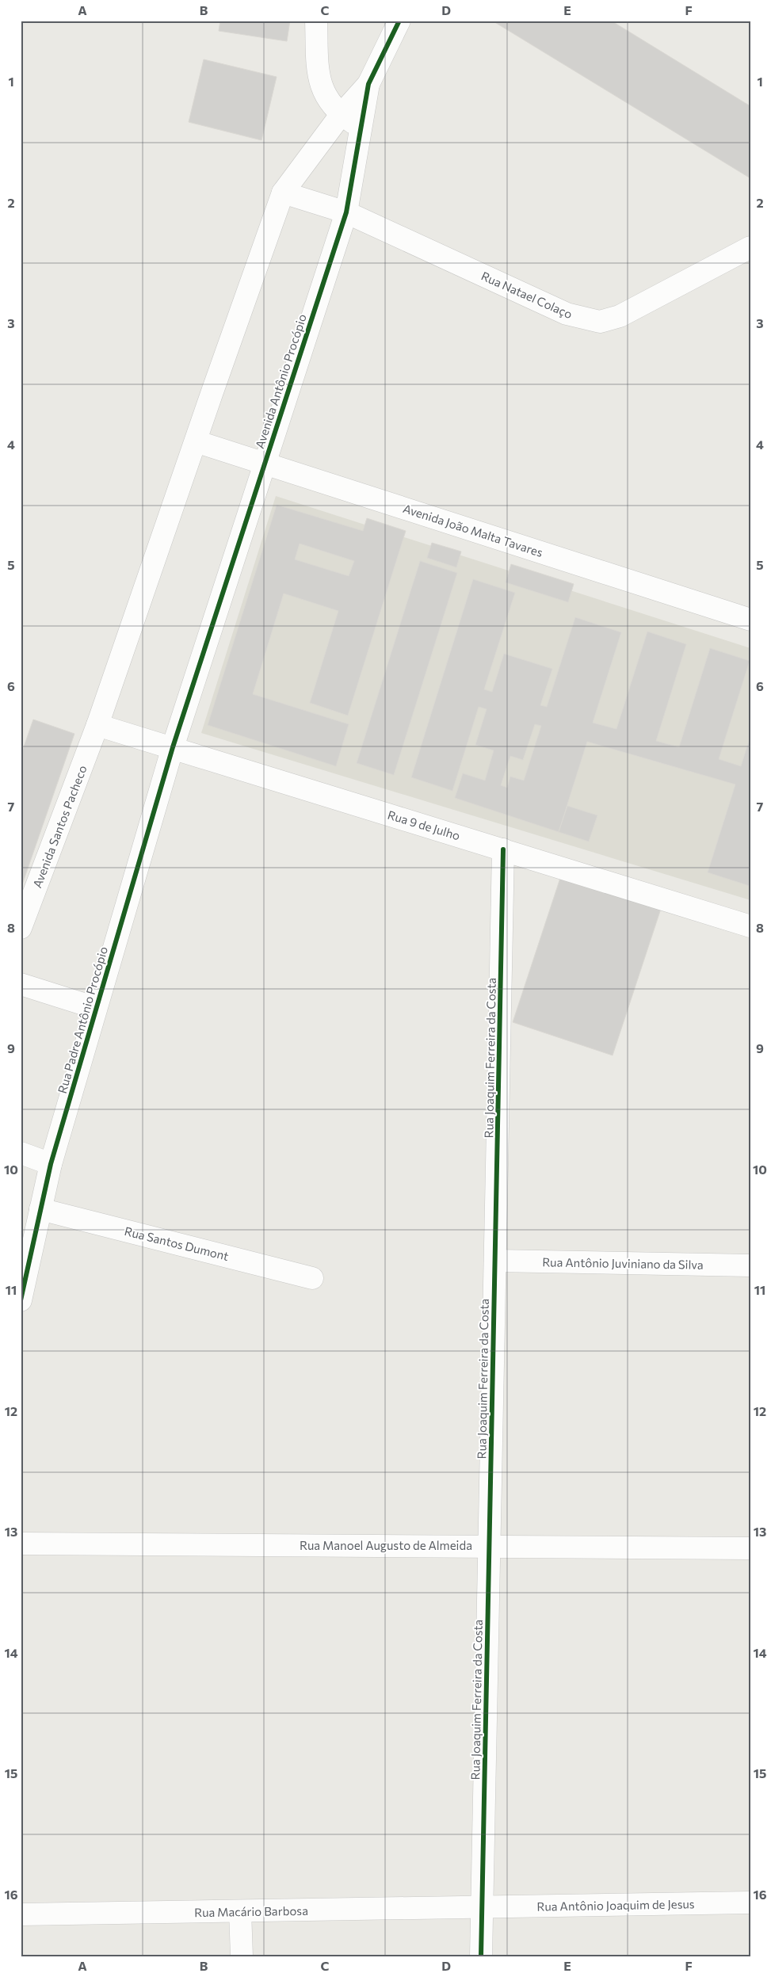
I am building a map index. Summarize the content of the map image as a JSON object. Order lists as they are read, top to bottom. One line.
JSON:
{"streets":{"street":["Rua Natael Colaço","Avenida Antônio Procópio","Avenida João Malta Tavares","Rua 9 de Julho","Avenida Santos Pacheco","Rua Padre Antônio Procópio","Rua Joaquim Ferreira da Costa","Rua Santos Dumont","Rua Antônio Juviniano da Silva","Rua Manoel Augusto de Almeida","Rua Antônio Joaquim de Jesus","Rua Macário Barbosa"]},"crossings":[["Rua Natael Colaço","Avenida Antônio Procópio"],["Avenida Antônio Procópio","Avenida João Malta Tavares"],["Avenida Antônio Procópio","Rua 9 de Julho"],["Avenida Antônio Procópio","Avenida Santos Pacheco"],["Avenida Antônio Procópio","Rua Padre Antônio Procópio"],["Rua 9 de Julho","Avenida Santos Pacheco"],["Rua 9 de Julho","Rua Padre Antônio Procópio"],["Rua 9 de Julho","Rua Joaquim Ferreira da Costa"],["Rua Padre Antônio Procópio","Rua Santos Dumont"],["Rua Joaquim Ferreira da Costa","Rua Antônio Juviniano da Silva"],["Rua Joaquim Ferreira da Costa","Rua Manoel Augusto de Almeida"],["Rua Joaquim Ferreira da Costa","Rua Antônio Joaquim de Jesus"],["Rua Joaquim Ferreira da Costa","Rua Macário Barbosa"],["Rua Antônio Joaquim de Jesus","Rua Macário Barbosa"]],"grid":{"columns":["A","B","C","D","E","F"],"rows":["1","2","3","4","5","6","7","8","9","10","11","12","13","14","15","16"]}}
